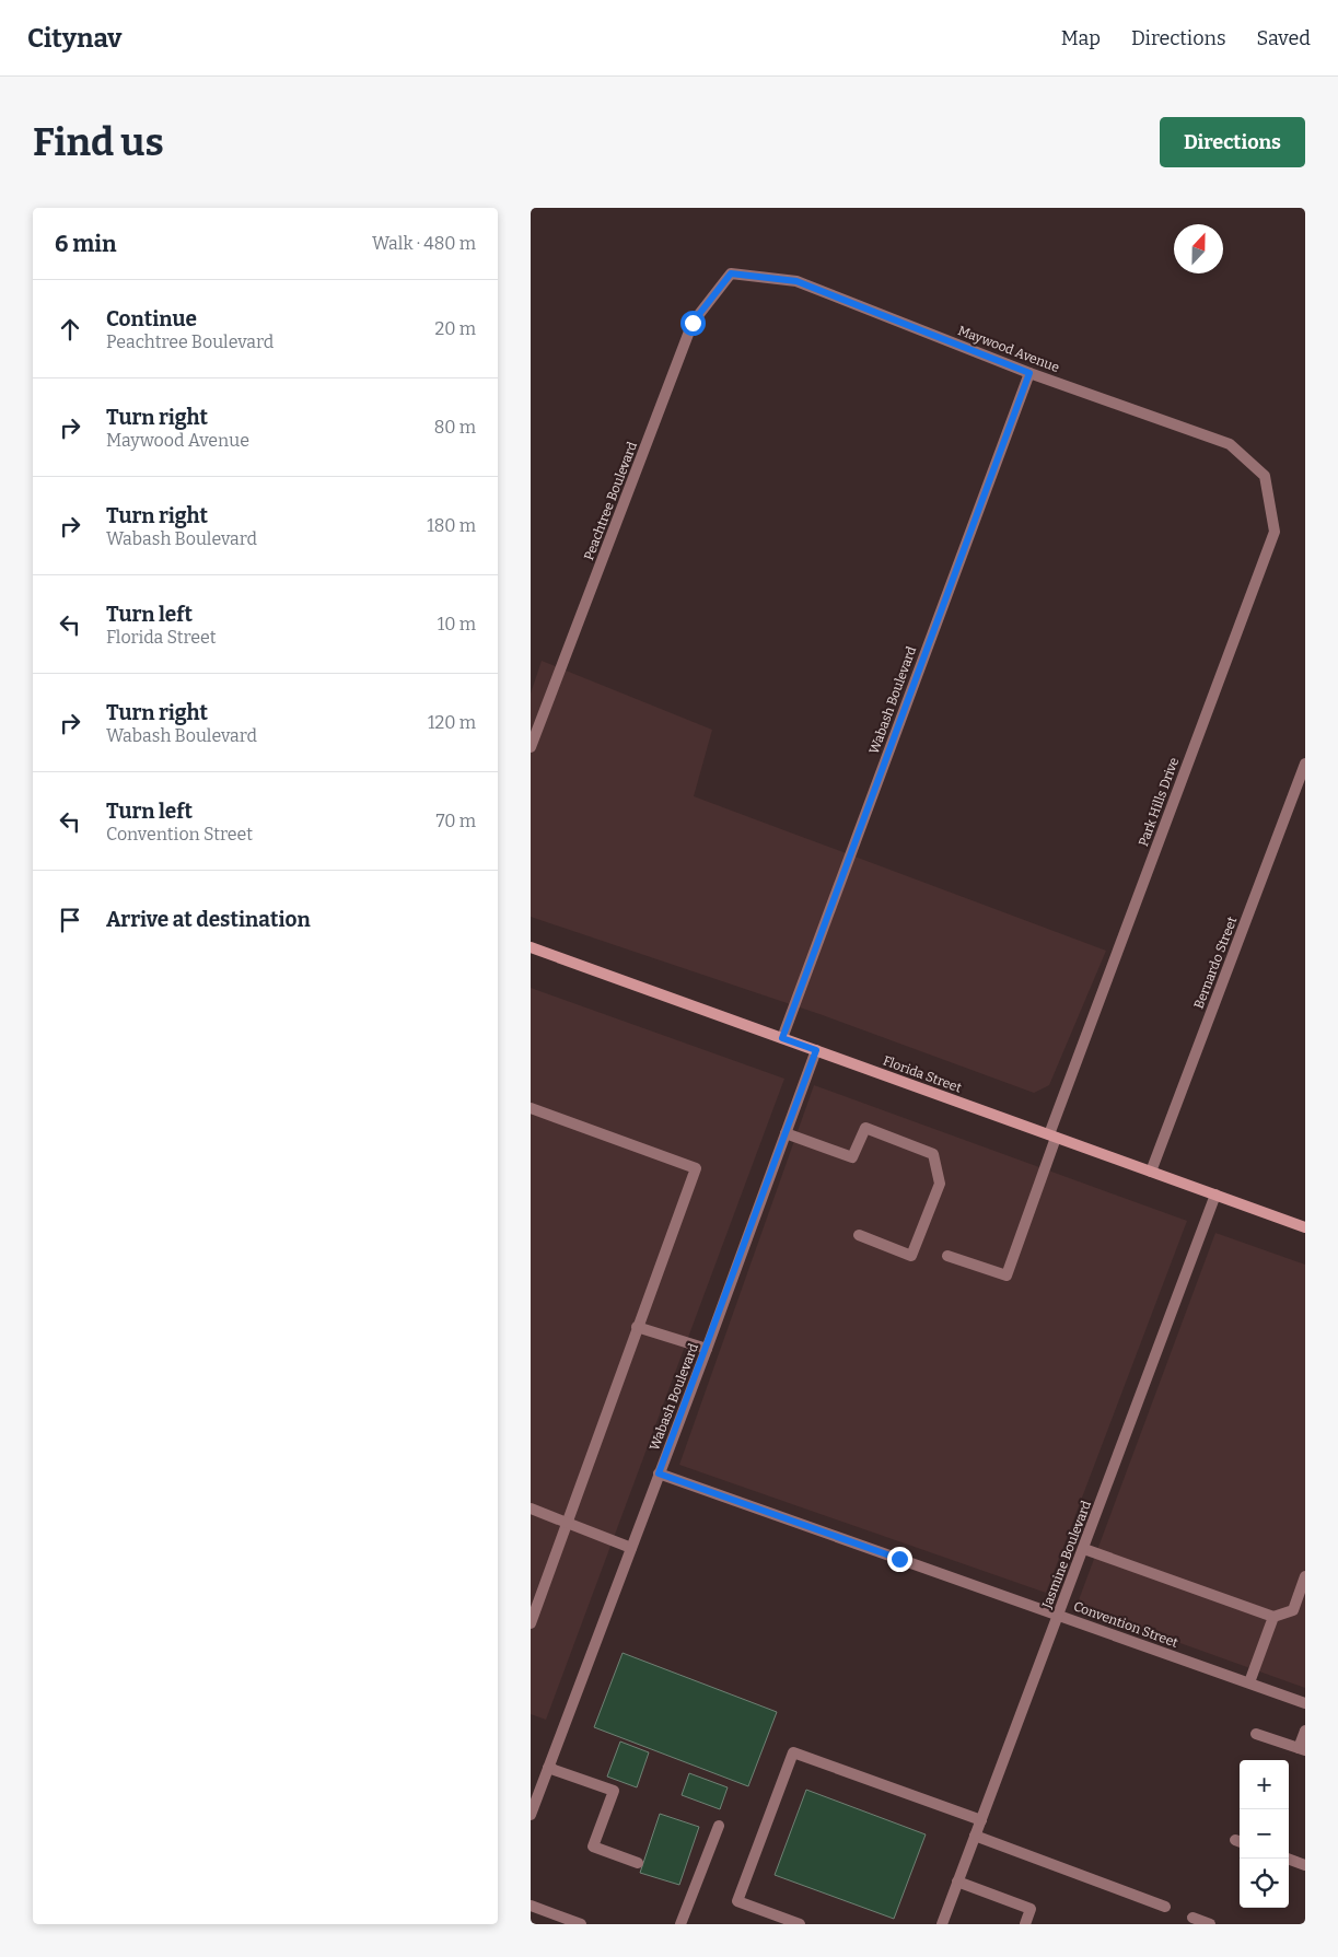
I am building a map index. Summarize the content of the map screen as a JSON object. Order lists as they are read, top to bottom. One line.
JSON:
{"streets":{"main road":["Florida Street"],"street":["Maywood Avenue","Peachtree Boulevard","Wabash Boulevard","Park Hills Drive","Bernardo Street","Jasmine Boulevard","Convention Street"]},"crossings":[["Maywood Avenue","Peachtree Boulevard"],["Maywood Avenue","Wabash Boulevard"],["Maywood Avenue","Park Hills Drive"],["Wabash Boulevard","Florida Street"],["Wabash Boulevard","Convention Street"],["Park Hills Drive","Florida Street"],["Bernardo Street","Florida Street"],["Florida Street","Jasmine Boulevard"],["Jasmine Boulevard","Convention Street"]],"north":"top","page":{"header":"Citynav","nav":["Map","Directions","Saved"],"buttons":"Directions","title":"Find us","heading":["6 min","Walk · 480 m"],"list":[["Continue","Peachtree Boulevard","20 m"],["Turn right","Maywood Avenue","80 m"],["Turn right","Wabash Boulevard","180 m"],["Turn left","Florida Street","10 m"],["Turn right","Wabash Boulevard","120 m"],["Turn left","Convention Street","70 m"],"Arrive at destination"],"map_buttons":["+","−"]}}
